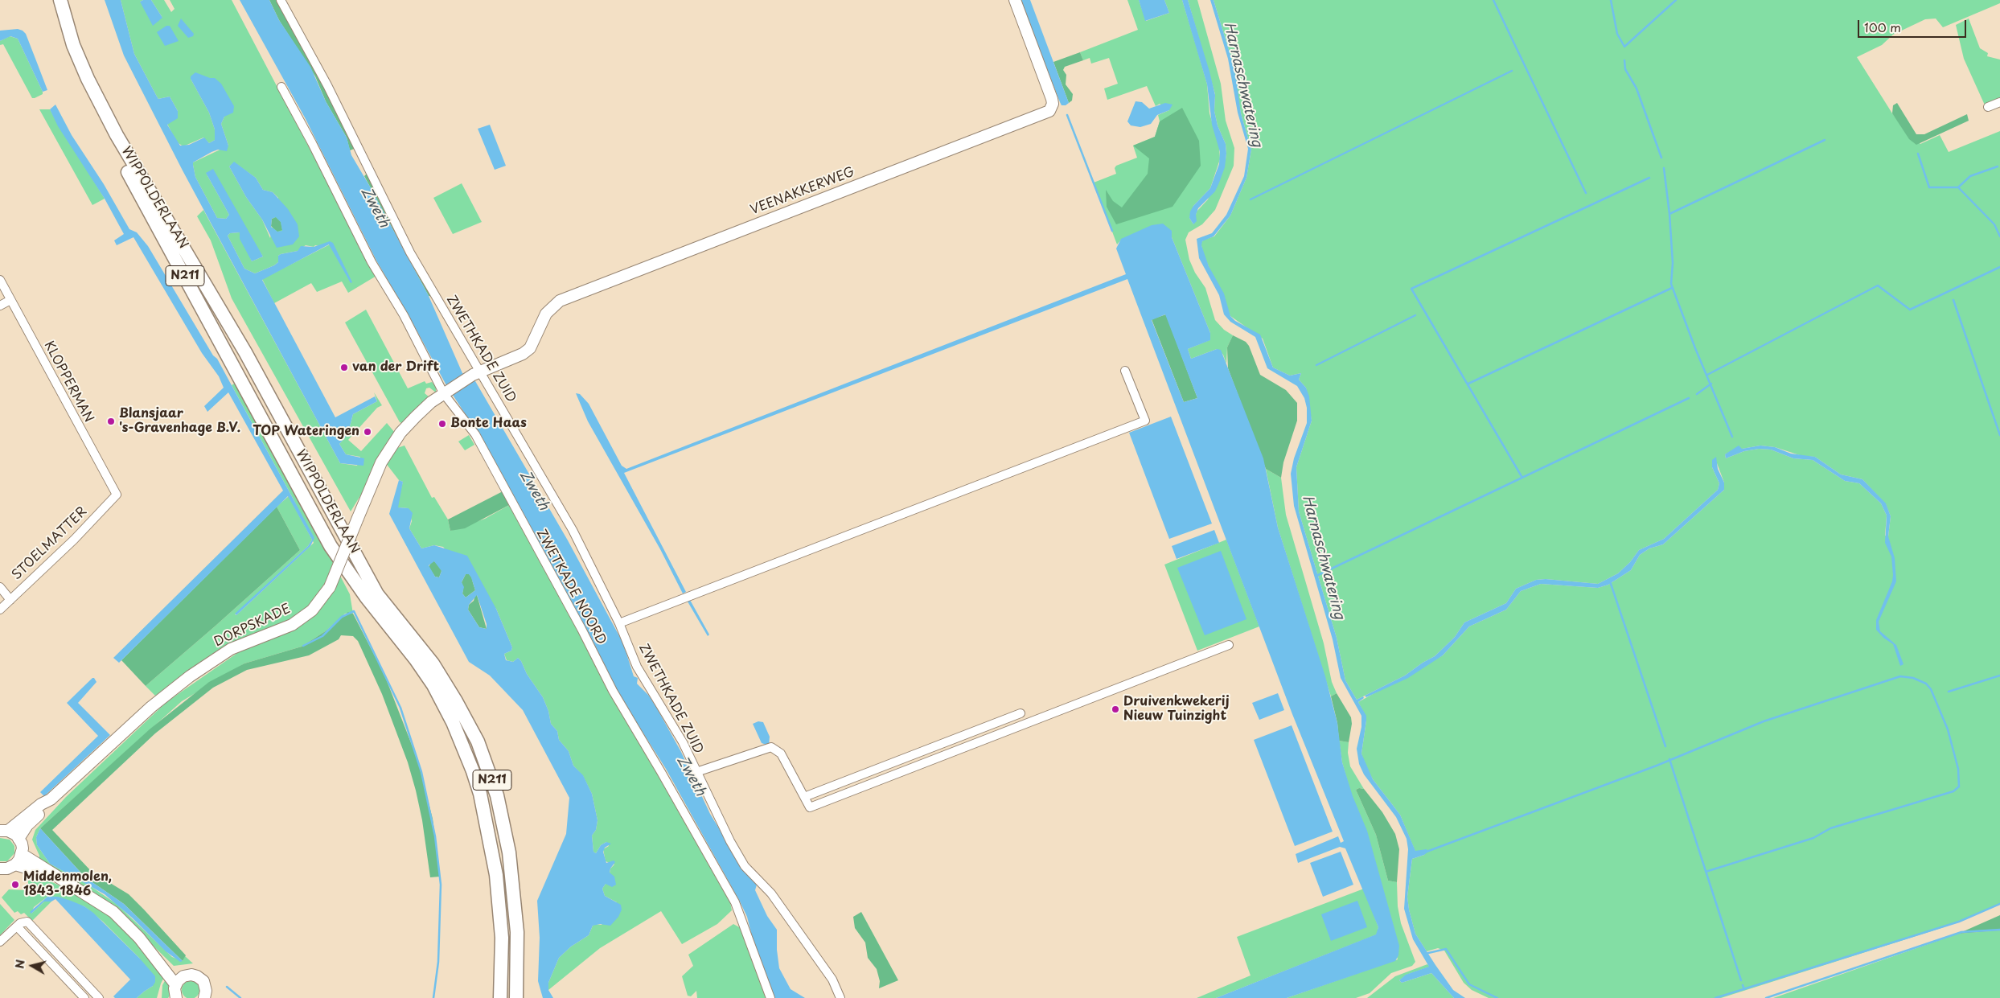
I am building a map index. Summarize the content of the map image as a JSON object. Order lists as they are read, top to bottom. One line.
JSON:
{"streets":{"main road":["WIPPOLDERLAAN","N211"],"street":["VEENAKKERWEG","ZWETHKADE ZUID","KLOPPERMAN","STOELMATTER","ZWETKADE NOORD","DORPSKADE"]},"crossings":[["VEENAKKERWEG","ZWETHKADE ZUID"],["VEENAKKERWEG","DORPSKADE"],["ZWETHKADE ZUID","DORPSKADE"],["KLOPPERMAN","STOELMATTER"],["ZWETKADE NOORD","DORPSKADE"]],"water":["Harnaschwatering","Zweth"],"places":["van der Drift","Blansjaar 's-Gravenhage B.V.","Bonte Haas","TOP Wateringen","Druivenkwekerij Nieuw Tuinzight","Middenmolen, 1843-1846"],"scale_bar":"100 m","north":"left"}
